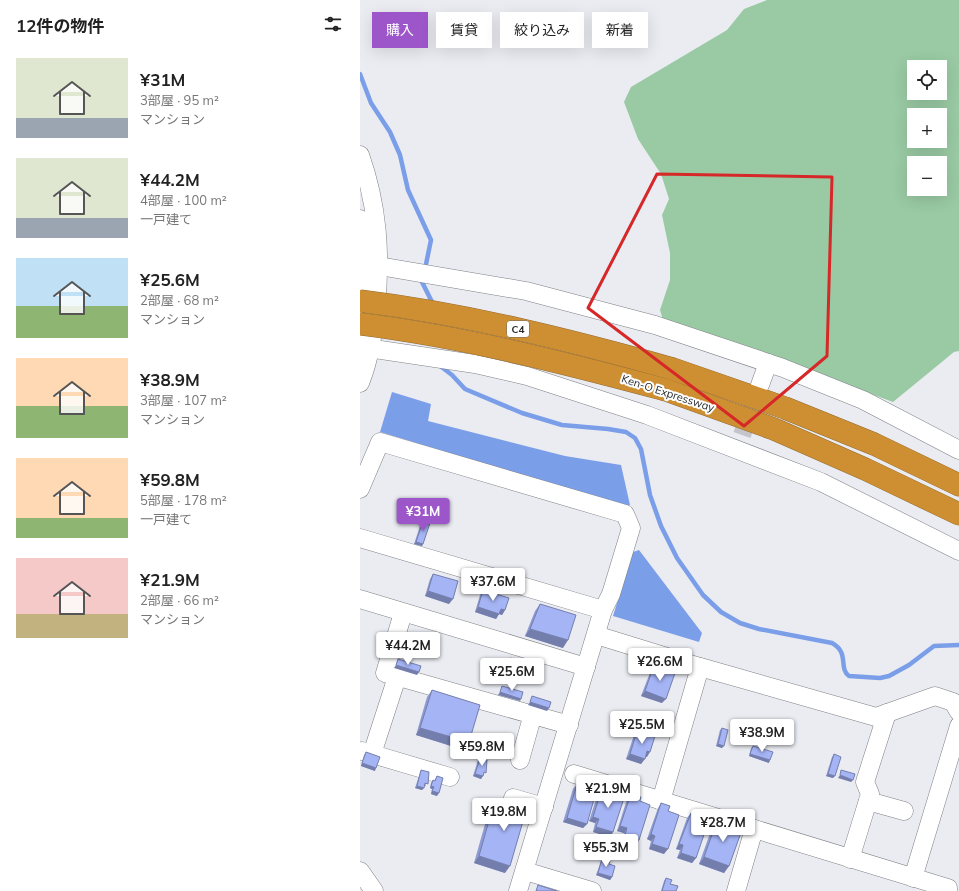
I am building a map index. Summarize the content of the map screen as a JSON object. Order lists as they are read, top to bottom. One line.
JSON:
{"streets":{"highway":["C4","Ken-O Expressway"]},"page":{"heading":"12件の物件","chip":["購入","賃貸","絞り込み","新着"],"list":[{"name":"¥31M","note":"3部屋 · 95 m² · マンション"},{"name":"¥44.2M","note":"4部屋 · 100 m² · 一戸建て"},{"name":"¥25.6M","note":"2部屋 · 68 m² · マンション"},{"name":"¥38.9M","note":"3部屋 · 107 m² · マンション"},{"name":"¥59.8M","note":"5部屋 · 178 m² · 一戸建て"},{"name":"¥21.9M","note":"2部屋 · 66 m² · マンション"}],"map_buttons":["+","−"],"price":["¥31M","¥37.6M","¥44.2M","¥26.6M","¥25.6M","¥25.5M","¥38.9M","¥59.8M","¥21.9M","¥19.8M","¥28.7M","¥55.3M"]}}
